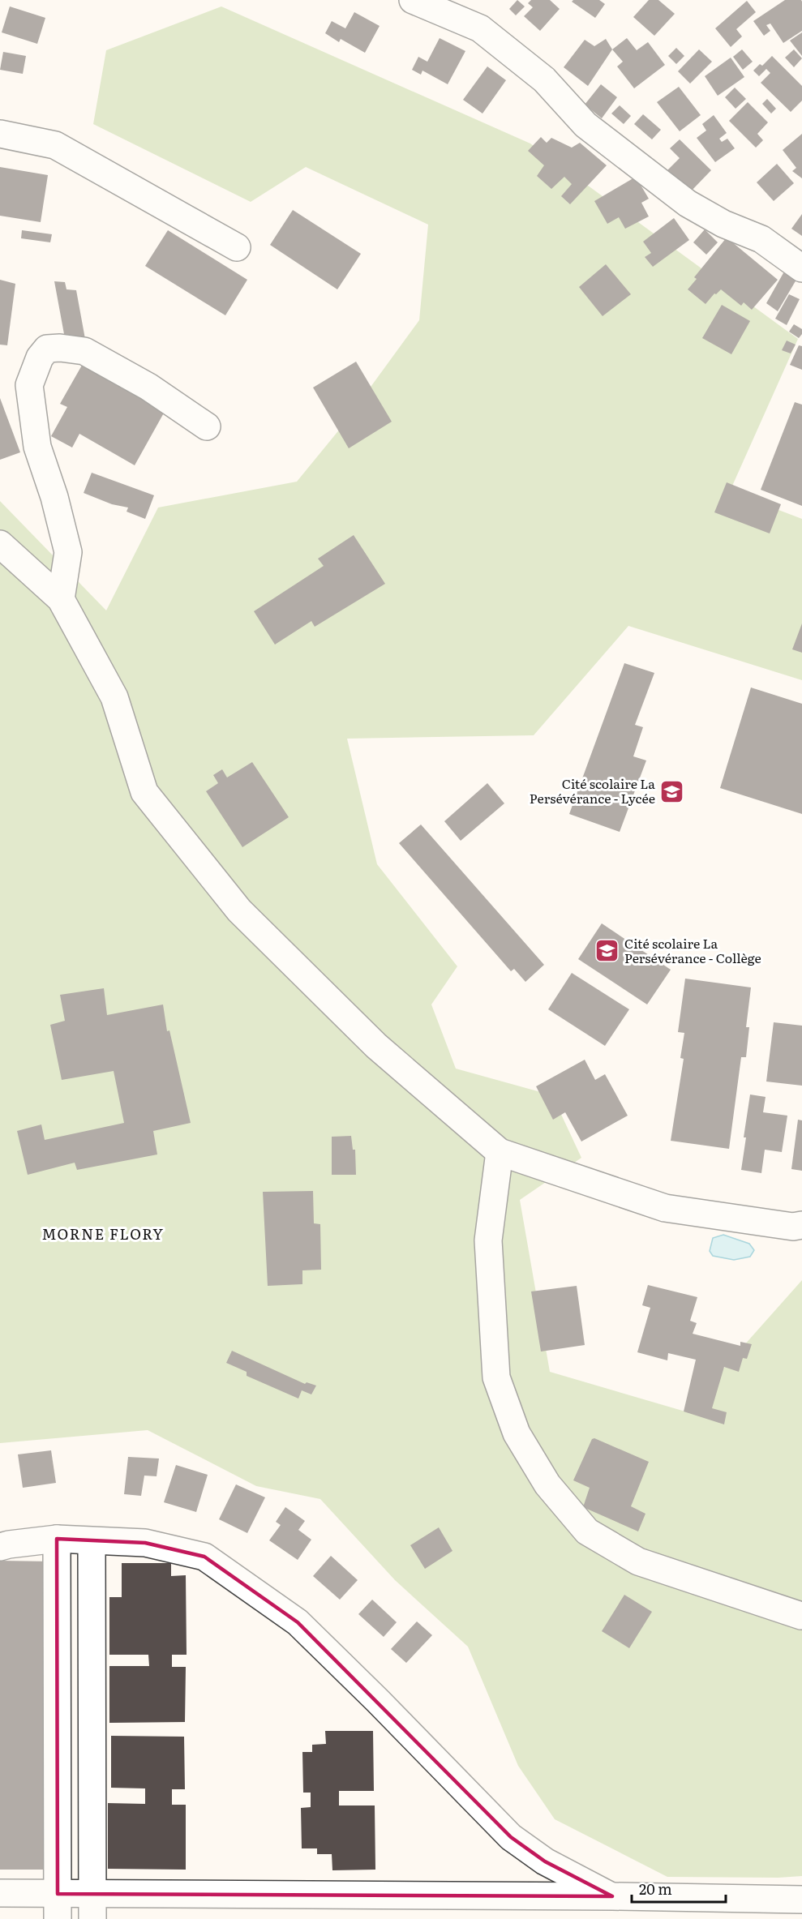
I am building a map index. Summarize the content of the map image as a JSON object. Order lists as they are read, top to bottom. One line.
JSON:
{"districts":["MORNE FLORY"],"places":{"school or university":["Cité scolaire La Persévérance - Lycée","Cité scolaire La Persévérance - Collège"]},"scale_bar":"20 m"}
